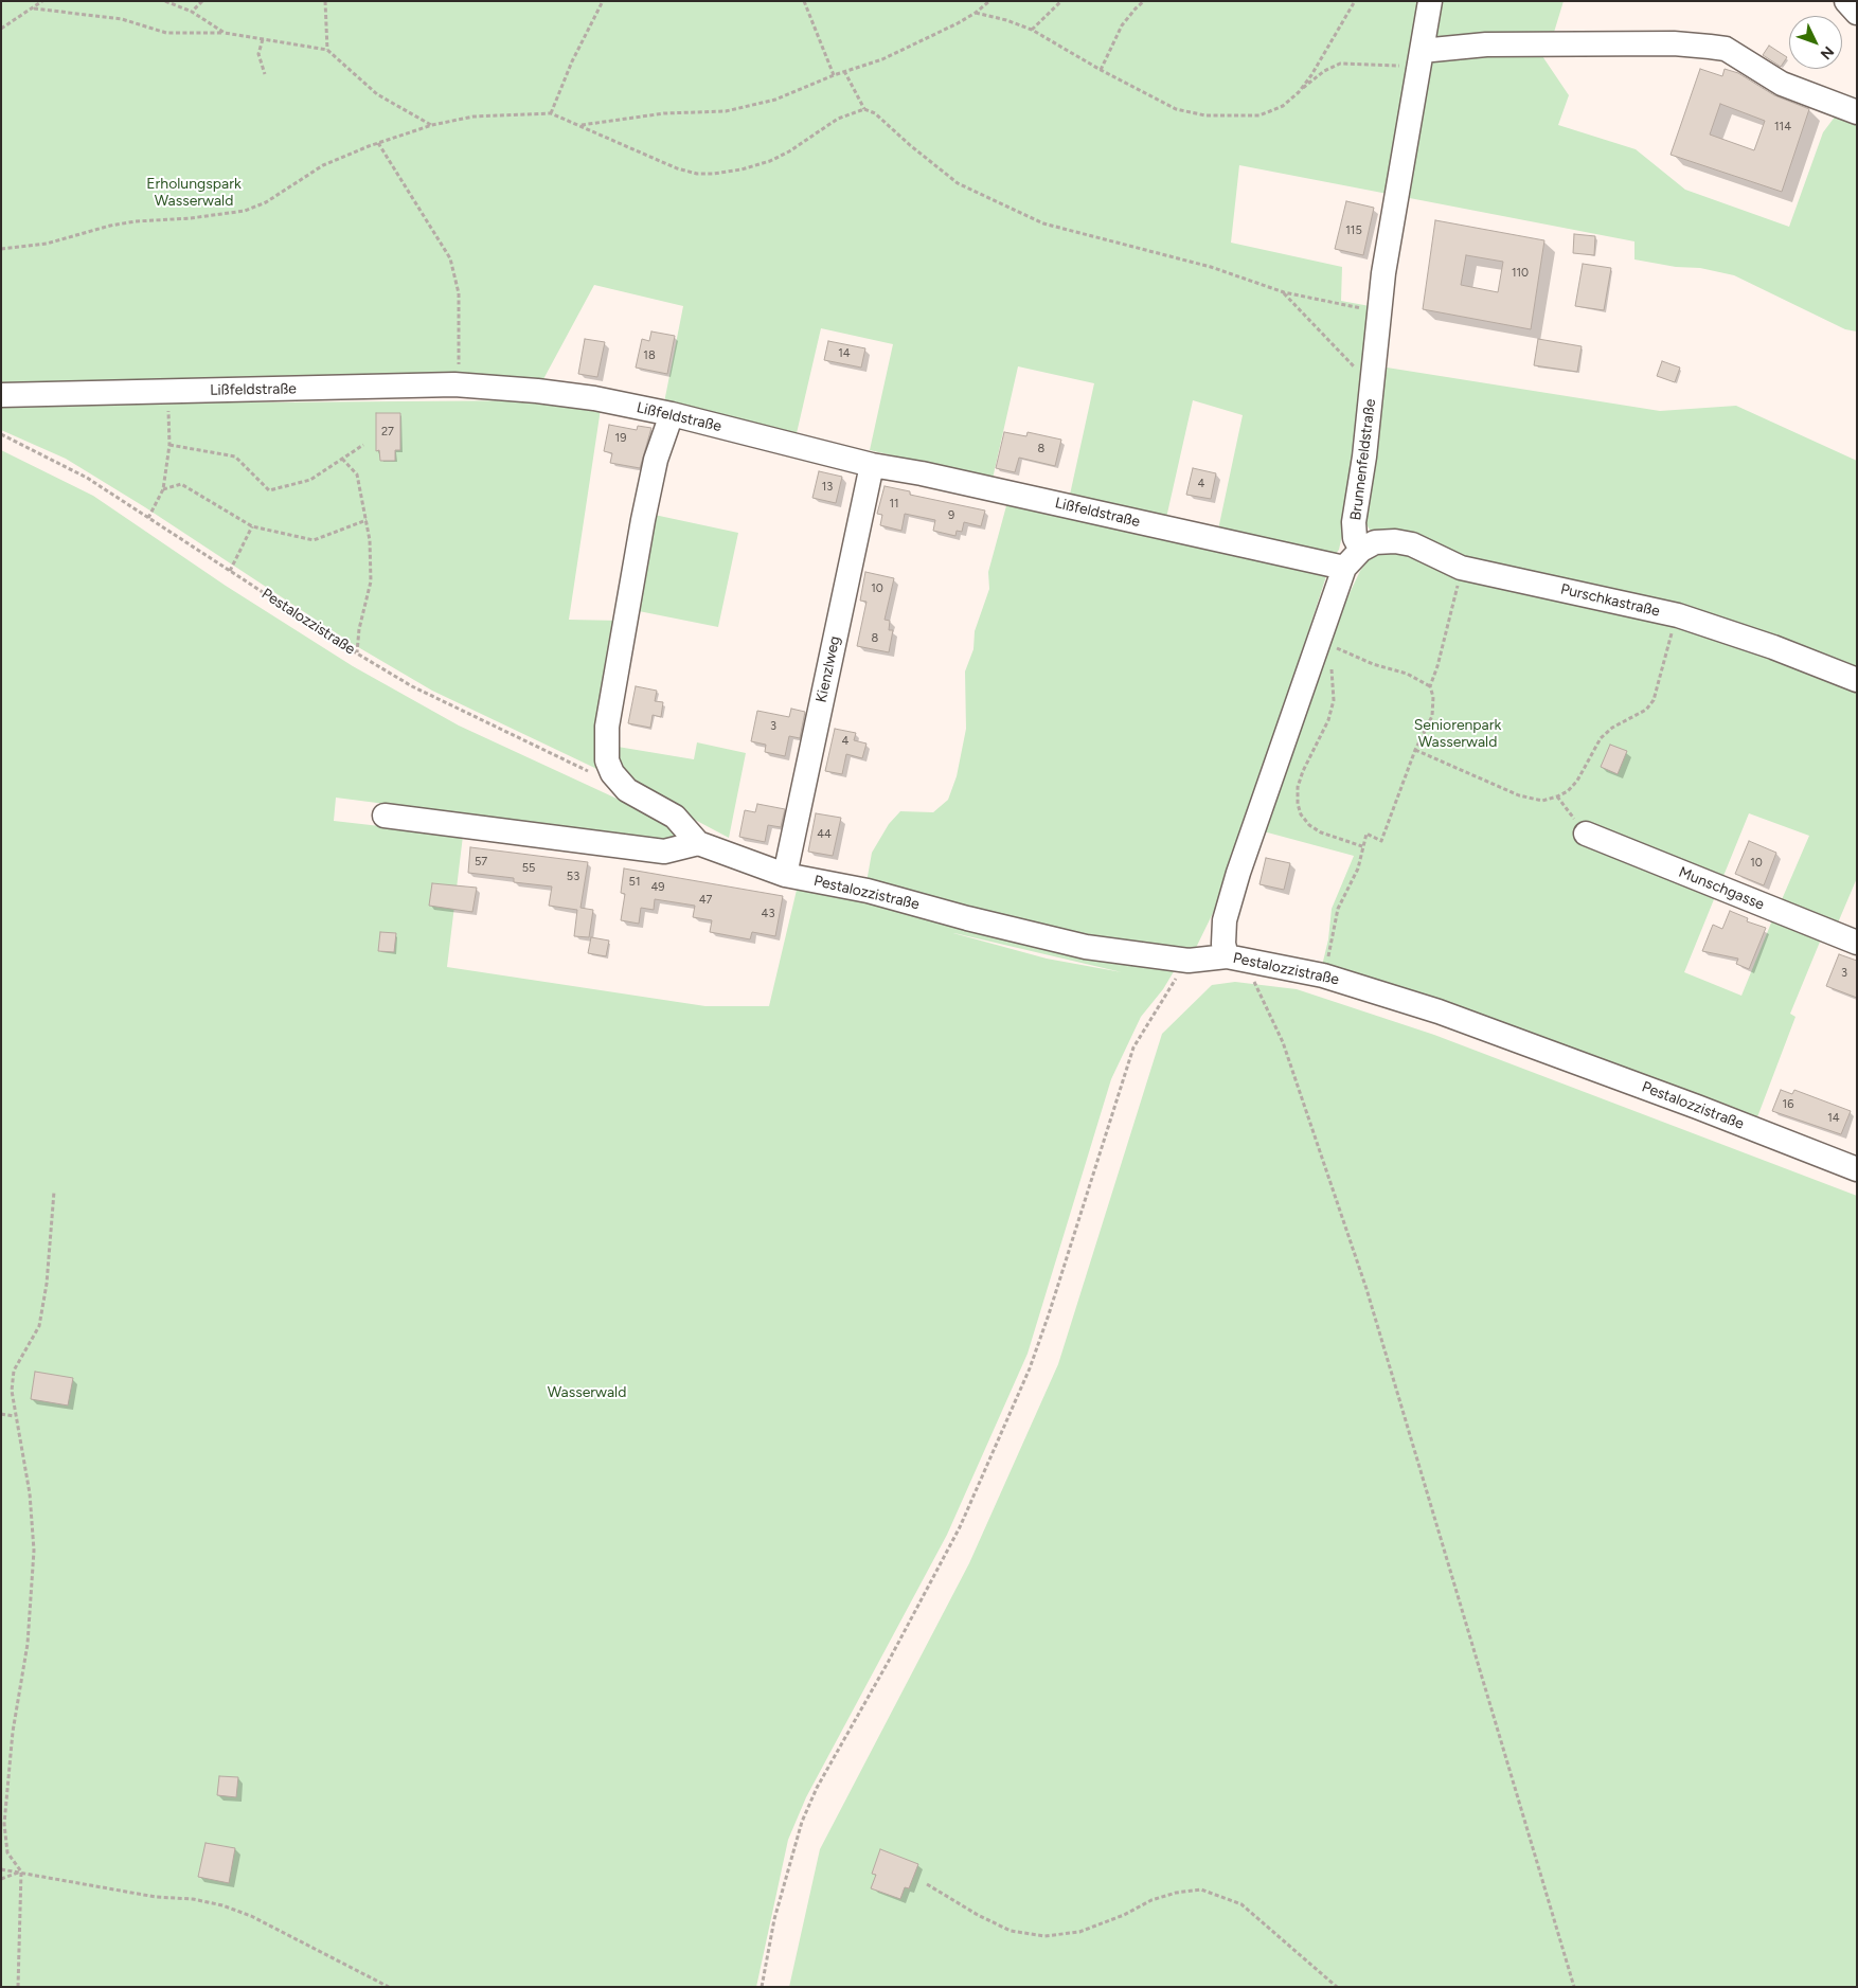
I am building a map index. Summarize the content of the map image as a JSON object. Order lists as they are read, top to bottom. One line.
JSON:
{"streets":{"street":["Lißfeldstraße","Brunnenfeldstraße","Purschkastraße","Pestalozzistraße","Kienzlweg","Munschgasse"]},"crossings":[["Lißfeldstraße","Pestalozzistraße"],["Lißfeldstraße","Kienzlweg"],["Brunnenfeldstraße","Purschkastraße"],["Pestalozzistraße","Kienzlweg"]],"parks":["Erholungspark Wasserwald","Seniorenpark Wasserwald","Wasserwald"],"house_numbers":["114","115","110","14","18","27","19","8","4","13","11","9","10","8","3","4","44","57","10","55","53","51","49","47","43","3","16","14"],"north":"bottom right"}
